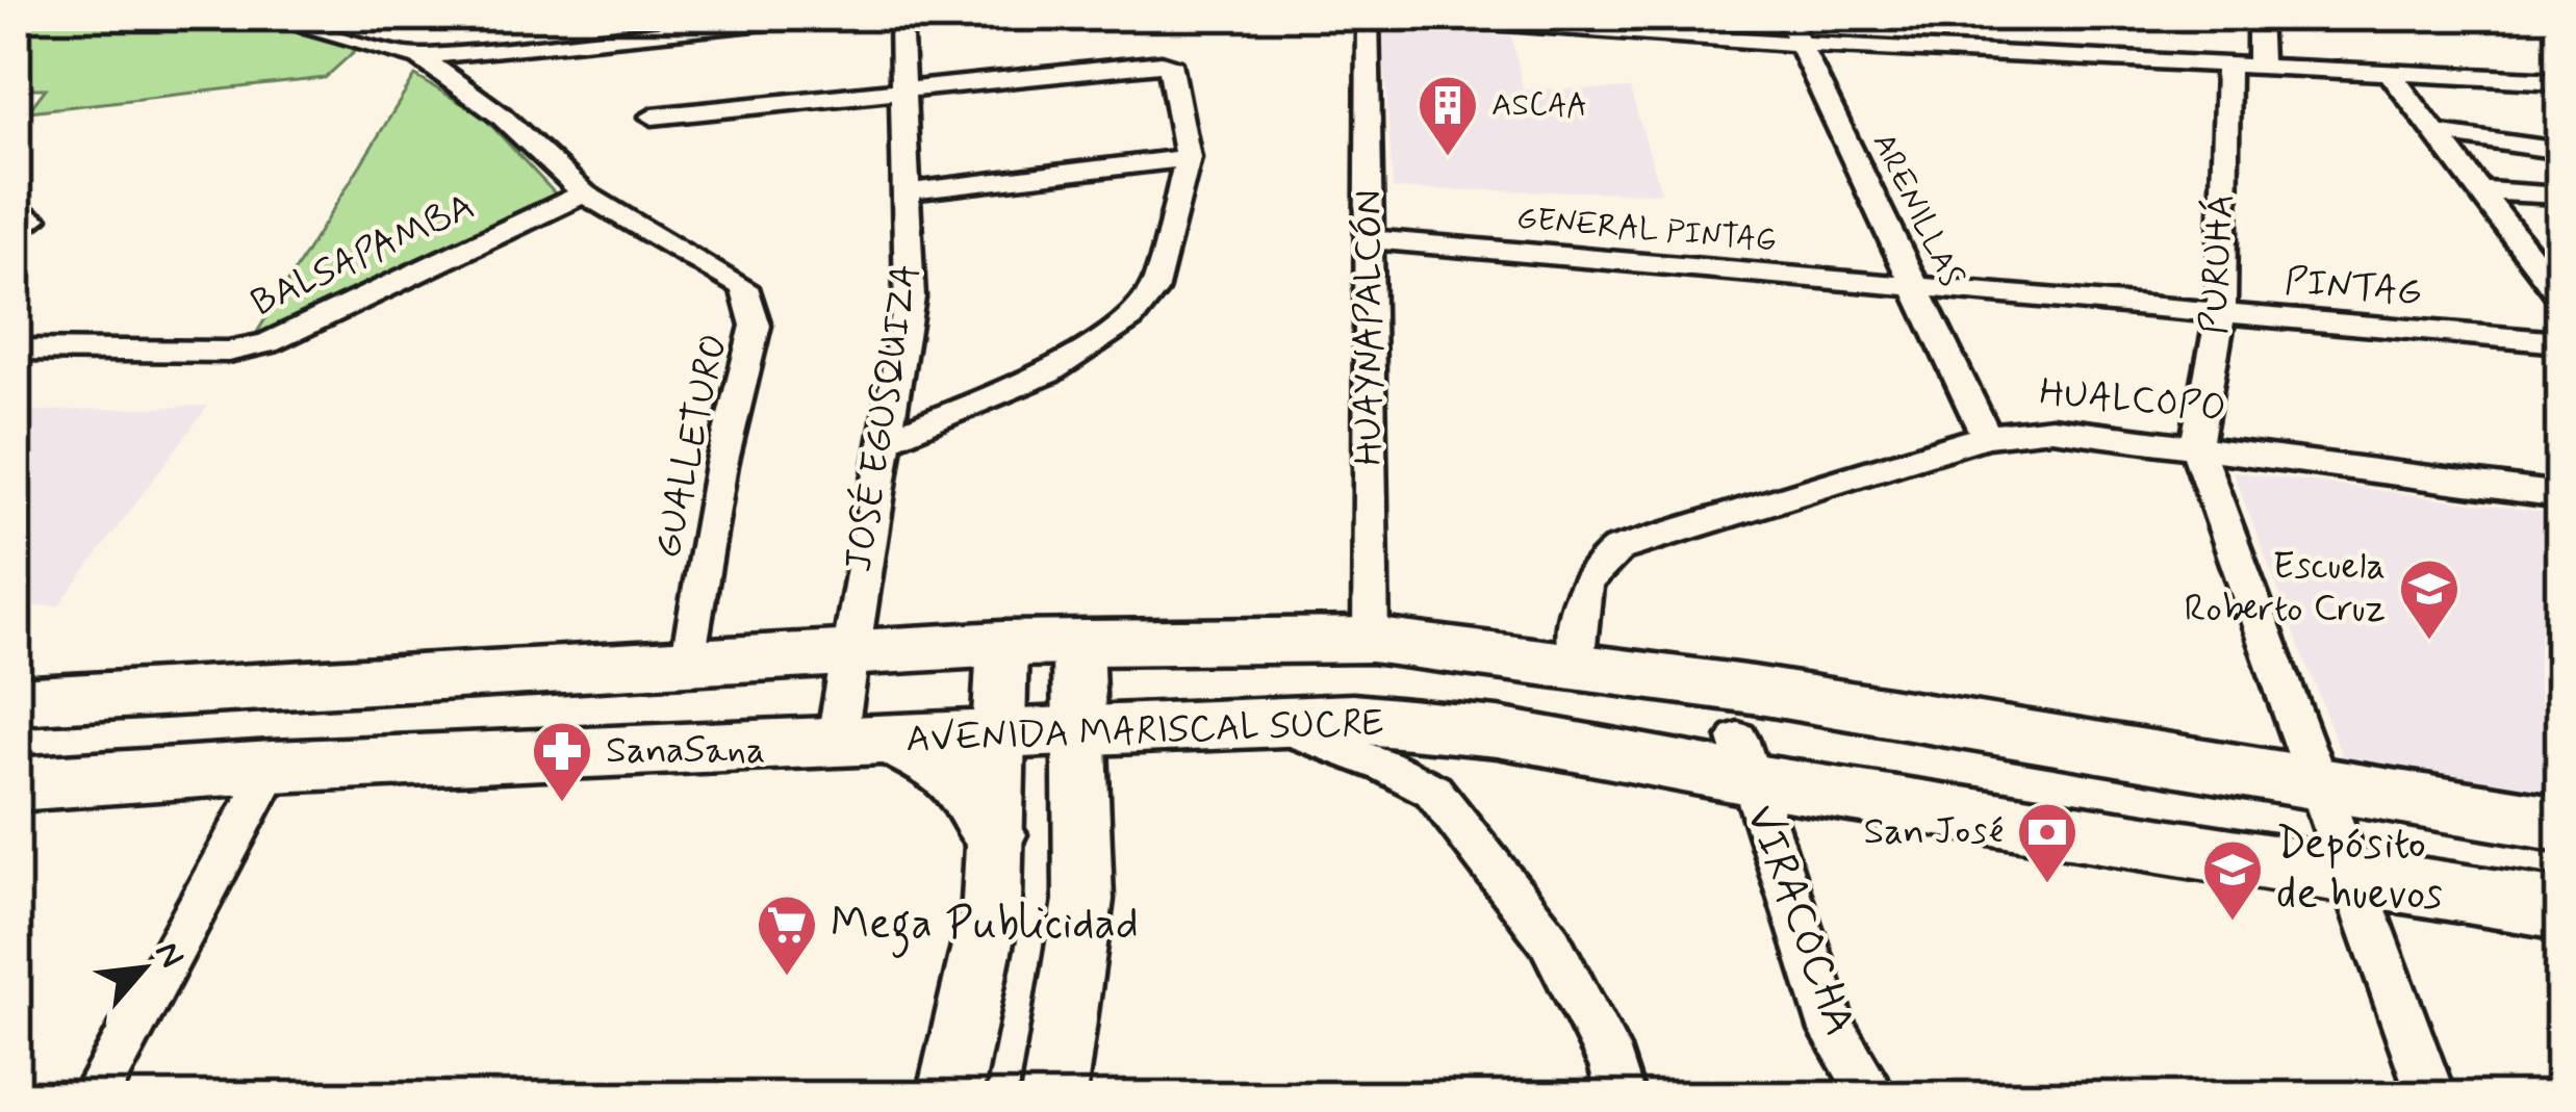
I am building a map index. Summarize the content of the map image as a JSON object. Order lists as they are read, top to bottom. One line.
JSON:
{"streets":{"main road":["AVENIDA MARISCAL SUCRE"],"street":["ARENILLAS","GENERAL PINTAG","BALSAPAMBA","PURUHÁ","PINTAG","HUAYNAPALCÓN","HUALCOPO","JOSÉ EGUSQUIZA","GUALLETURO","VIRACOCHA"]},"crossings":[["ARENILLAS","GENERAL PINTAG"],["ARENILLAS","PINTAG"],["ARENILLAS","HUALCOPO"],["GENERAL PINTAG","PINTAG"],["GENERAL PINTAG","HUAYNAPALCÓN"],["BALSAPAMBA","GUALLETURO"],["PURUHÁ","PINTAG"],["PURUHÁ","HUALCOPO"],["JOSÉ EGUSQUIZA","AVENIDA MARISCAL SUCRE"],["AVENIDA MARISCAL SUCRE","VIRACOCHA"]],"places":{"building":["ASCAA"],"school or university":["Escuela Roberto Cruz","Depósito de huevos"],"pharmacy":["SanaSana"],"bank":["San José"],"supermarket":["Mega Publicidad"]},"north":"top right"}
